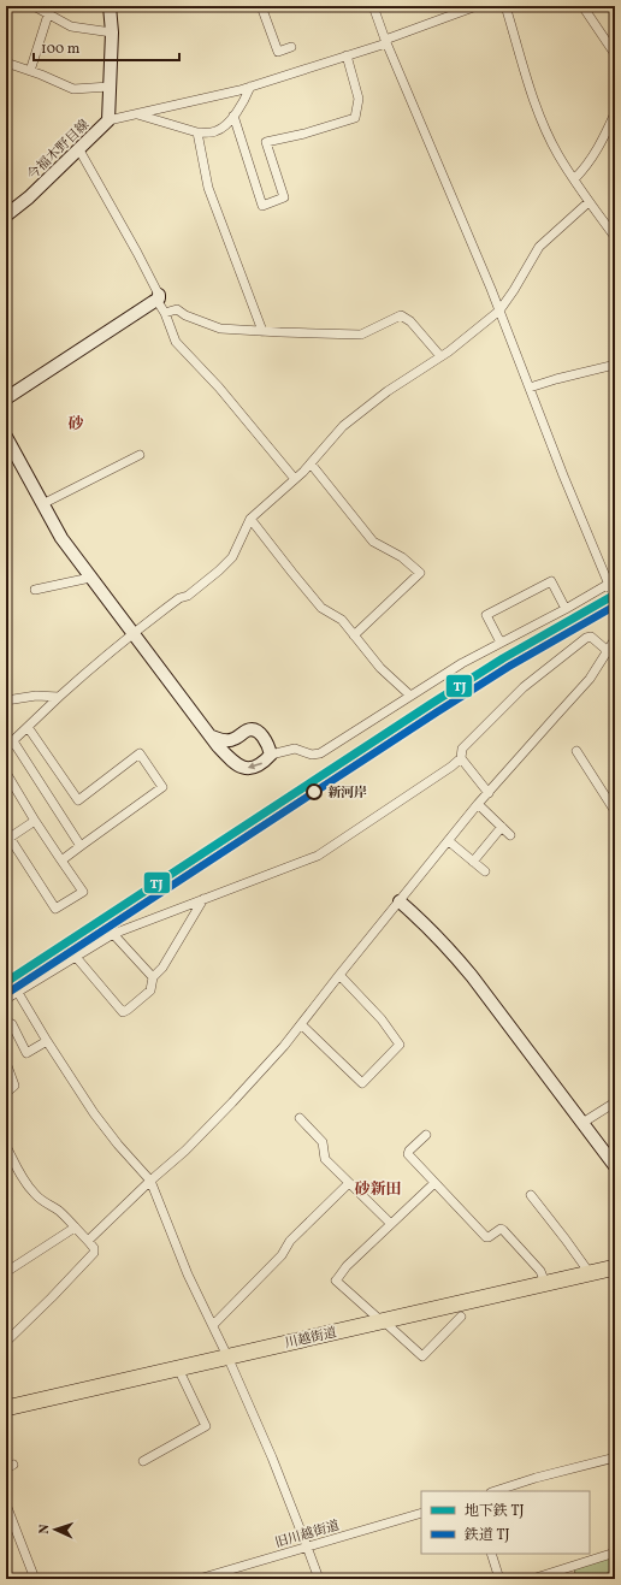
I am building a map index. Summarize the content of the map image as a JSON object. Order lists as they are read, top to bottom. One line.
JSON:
{"streets":{"highway":["川越街道"],"street":["今福木野目線","旧川越街道"]},"districts":["砂","砂新田"],"places":["新河岸"],"lines":["metro line TJ","rail line TJ"],"legend":["地下鉄 TJ","鉄道 TJ"],"scale_bar":"100 m","north":"left"}
